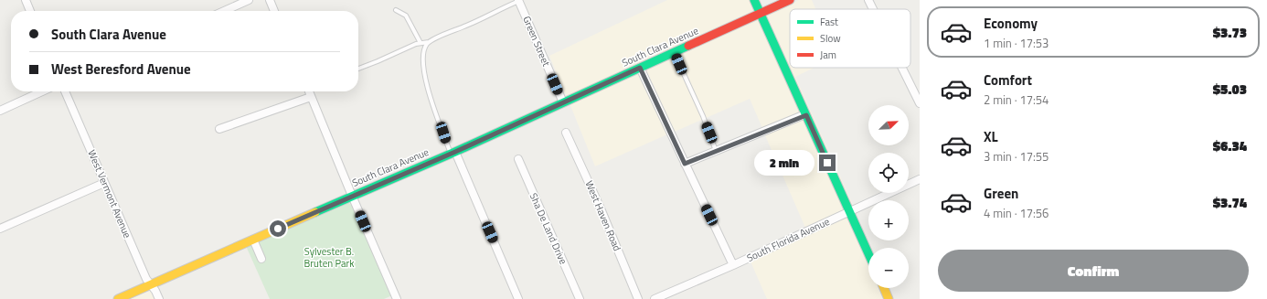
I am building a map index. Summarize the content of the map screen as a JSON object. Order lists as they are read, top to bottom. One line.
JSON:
{"streets":{"street":["Green Street","South Clara Avenue","West Vermont Avenue","West Haven Road","Sha De Land Drive","South Florida Avenue"]},"crossings":[["Green Street","South Clara Avenue"],["South Clara Avenue","West Vermont Avenue"]],"parks":["Sylvester B. Bruten Park"],"legend":["Fast","Slow","Jam"],"north":"top right","page":{"list":[{"name":"Economy","note":"1 min · 17:53","value":"$3.73"},{"name":"Comfort","note":"2 min · 17:54","value":"$5.03"},{"name":"XL","note":"3 min · 17:55","value":"$6.34"},{"name":"Green","note":"4 min · 17:56","value":"$3.74"}],"banner":["South Clara Avenue","West Beresford Avenue"],"map_buttons":["+","−"],"bubble":"2 min","buttons":"Confirm"}}
